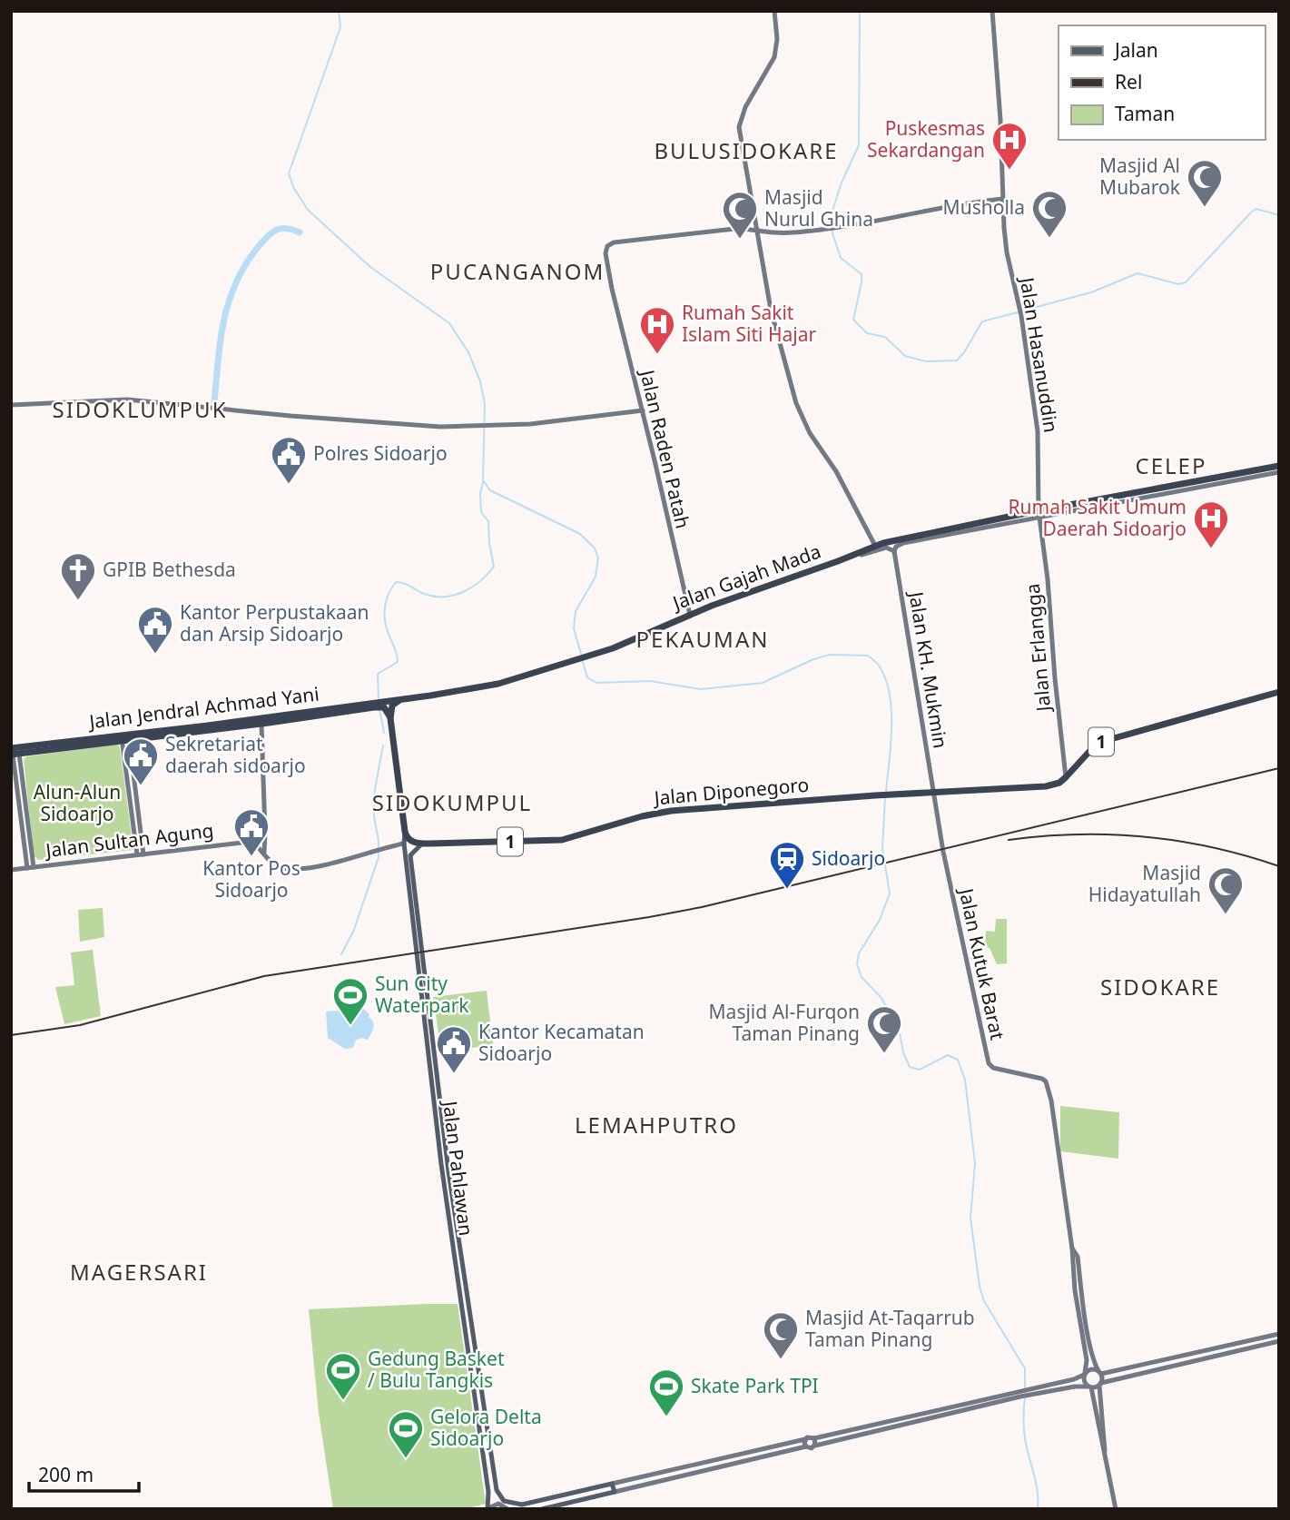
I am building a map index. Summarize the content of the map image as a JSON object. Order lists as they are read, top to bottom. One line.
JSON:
{"streets":{"highway":["Jalan Gajah Mada","Jalan Jendral Achmad Yani","1","Jalan Diponegoro"],"main road":["Jalan Hasanuddin","Jalan Raden Patah","Jalan Erlangga","Jalan KH. Mukmin","Jalan Sultan Agung","Jalan Kutuk Barat","Jalan Pahlawan"]},"crossings":[["Jalan Hasanuddin","Jalan Gajah Mada"],["Jalan Hasanuddin","Jalan Erlangga"],["Jalan Raden Patah","Jalan Gajah Mada"],["Jalan Gajah Mada","Jalan Erlangga"],["Jalan Gajah Mada","Jalan KH. Mukmin"],["Jalan Gajah Mada","Jalan Jendral Achmad Yani"],["Jalan Erlangga","1"],["Jalan KH. Mukmin","1"],["Jalan KH. Mukmin","Jalan Diponegoro"],["Jalan KH. Mukmin","Jalan Kutuk Barat"],["1","Jalan Diponegoro"],["1","Jalan Kutuk Barat"],["Jalan Diponegoro","Jalan Kutuk Barat"]],"districts":["BULUSIDOKARE","PUCANGANOM","SIDOKLUMPUK","CELEP","PEKAUMAN","SIDOKUMPUL","SIDOKARE","LEMAHPUTRO","MAGERSARI"],"parks":["Alun-Alun Sidoarjo"],"places":{"hospital":["Puskesmas Sekardangan","Rumah Sakit Islam Siti Hajar","Rumah Sakit Umum Daerah Sidoarjo"],"mosque":["Masjid Al Mubarok","Musholla","Masjid Nurul Ghina","Masjid Hidayatullah","Masjid Al-Furqon Taman Pinang","Masjid At-Taqarrub Taman Pinang"],"public building":["Polres Sidoarjo","Kantor Perpustakaan dan Arsip Sidoarjo","Sekretariat daerah sidoarjo","Kantor Pos Sidoarjo","Kantor Kecamatan Sidoarjo"],"church":["GPIB Bethesda"],"station":["Sidoarjo"],"sports":["Sun City Waterpark","Gedung Basket / Bulu Tangkis","Skate Park TPI","Gelora Delta Sidoarjo"]},"legend":["Jalan","Rel","Taman"],"scale_bar":"200 m"}
